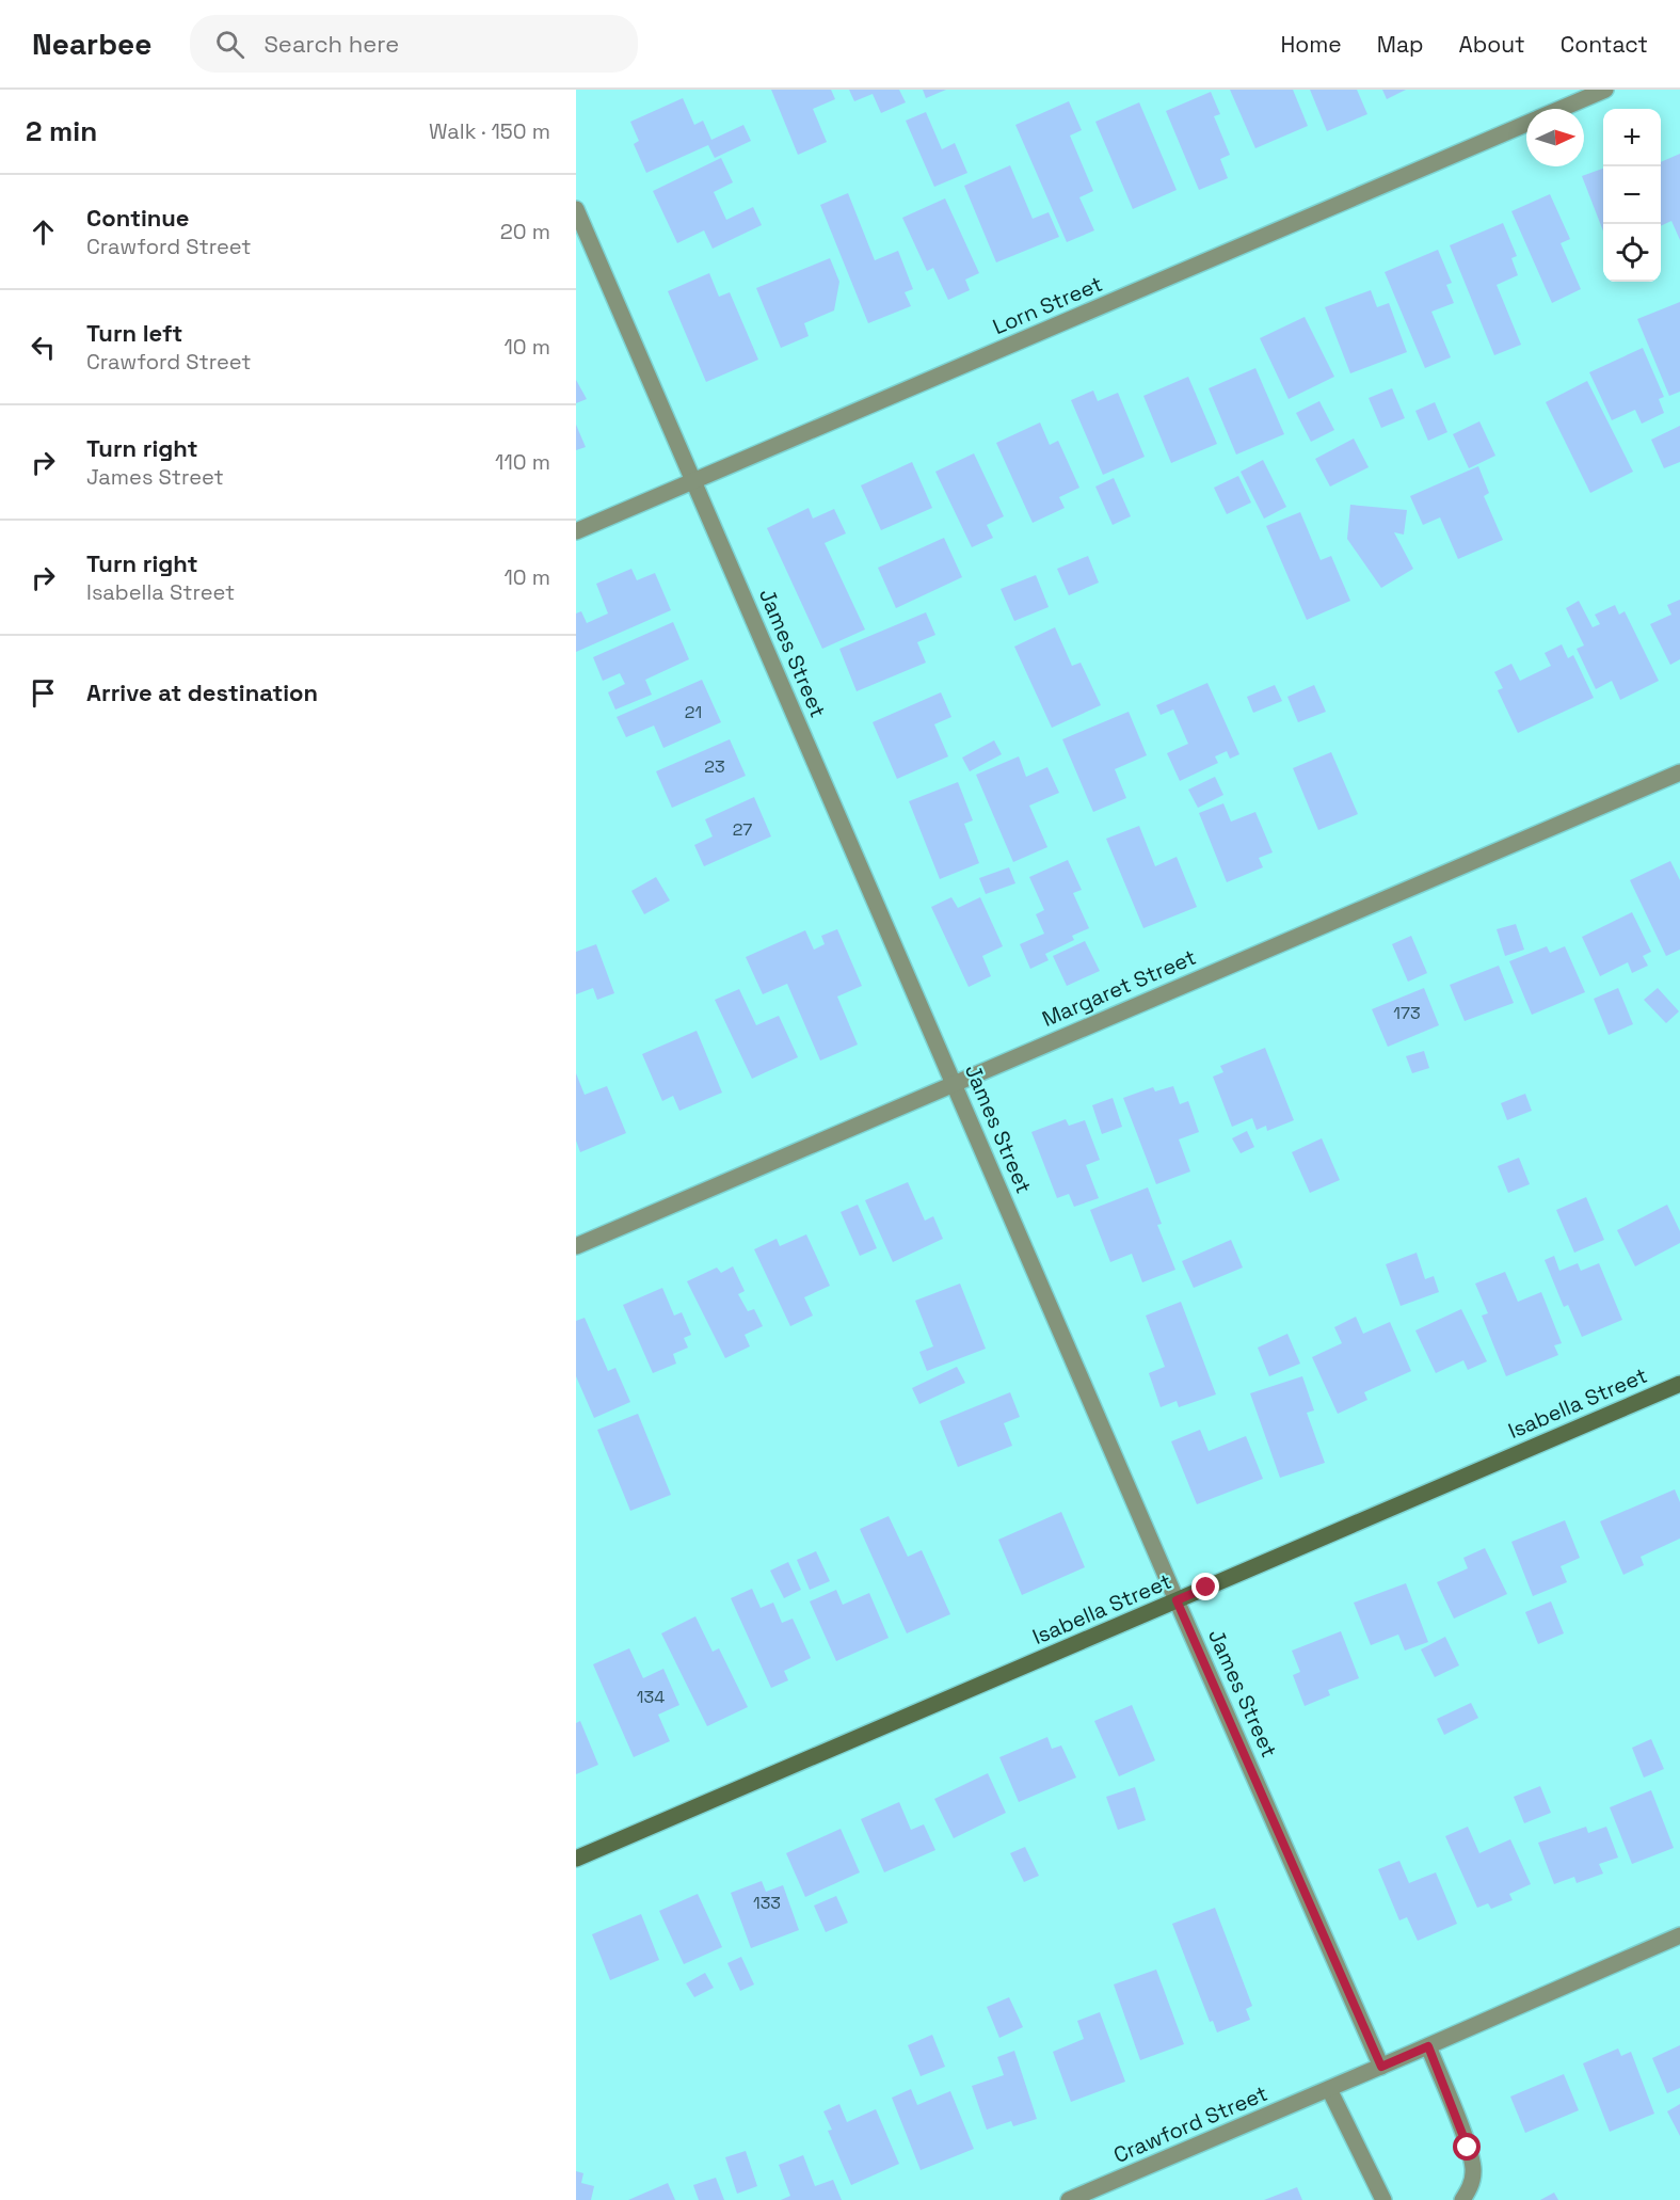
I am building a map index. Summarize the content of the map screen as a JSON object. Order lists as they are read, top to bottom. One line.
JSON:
{"streets":{"street":["Lorn Street","James Street","Margaret Street","Isabella Street","Crawford Street"]},"crossings":[["Lorn Street","James Street"],["James Street","Margaret Street"],["James Street","Isabella Street"],["James Street","Crawford Street"]],"house_numbers":["21","23","27","173","134","133"],"north":"right","page":{"header":"Nearbee","search":"Search here","nav":["Home","Map","About","Contact"],"heading":["2 min","Walk · 150 m"],"map_buttons":["+","−"],"list":[["Continue","Crawford Street","20 m"],["Turn left","Crawford Street","10 m"],["Turn right","James Street","110 m"],["Turn right","Isabella Street","10 m"],"Arrive at destination"]}}
